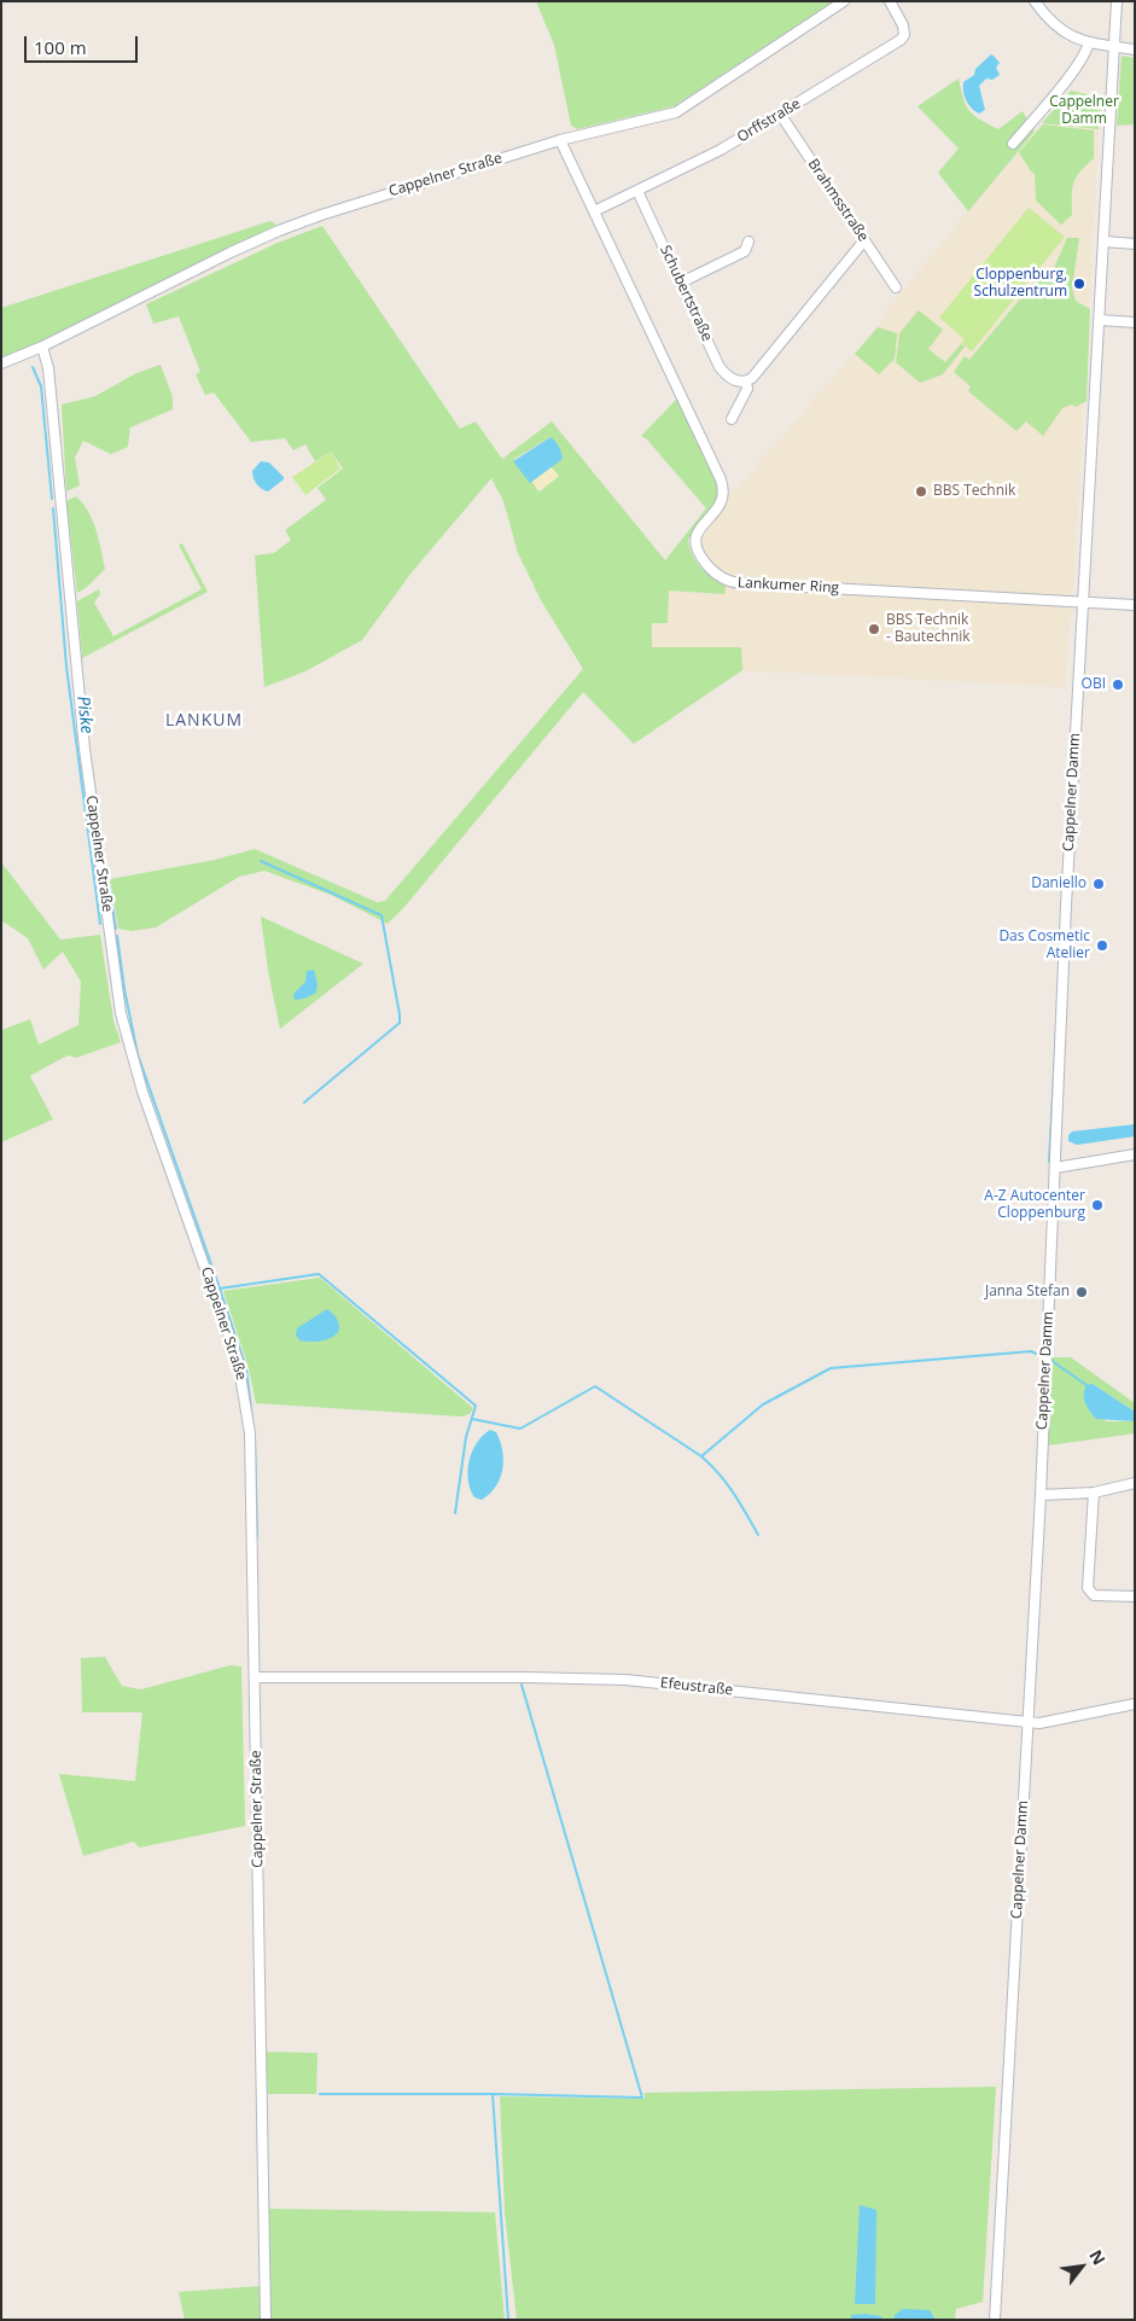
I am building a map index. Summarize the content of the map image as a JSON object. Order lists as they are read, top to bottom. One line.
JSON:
{"streets":{"street":["Orffstraße","Cappelner Straße","Brahmsstraße","Schubertstraße","Lankumer Ring","Cappelner Damm","Efeustraße"]},"crossings":[["Orffstraße","Brahmsstraße"],["Orffstraße","Schubertstraße"],["Orffstraße","Lankumer Ring"],["Cappelner Straße","Lankumer Ring"],["Cappelner Straße","Efeustraße"],["Lankumer Ring","Cappelner Damm"],["Cappelner Damm","Efeustraße"]],"districts":["LANKUM"],"water":["Piske"],"parks":["Cappelner Damm"],"places":["Cloppenburg, Schulzentrum","BBS Technik","BBS Technik - Bautechnik","OBI","Daniello","Das Cosmetic Atelier","A-Z Autocenter Cloppenburg","Janna Stefan"],"scale_bar":"100 m","north":"top right"}
